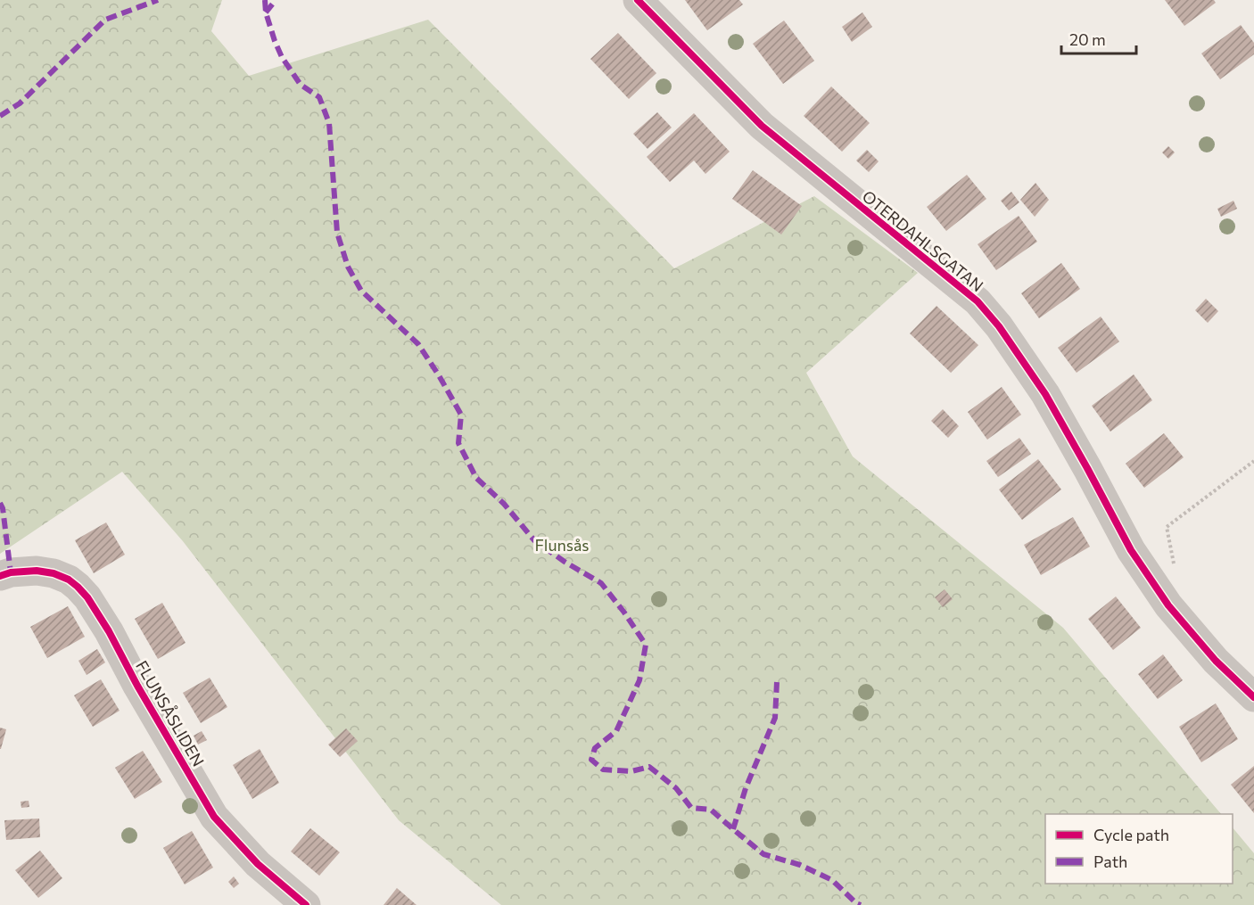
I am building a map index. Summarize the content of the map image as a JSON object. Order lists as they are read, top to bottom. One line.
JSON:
{"streets":{"street":["OTERDAHLSGATAN","FLUNSÅSLIDEN"]},"parks":["Flunsås"],"legend":["Cycle path","Path"],"scale_bar":"20 m"}
